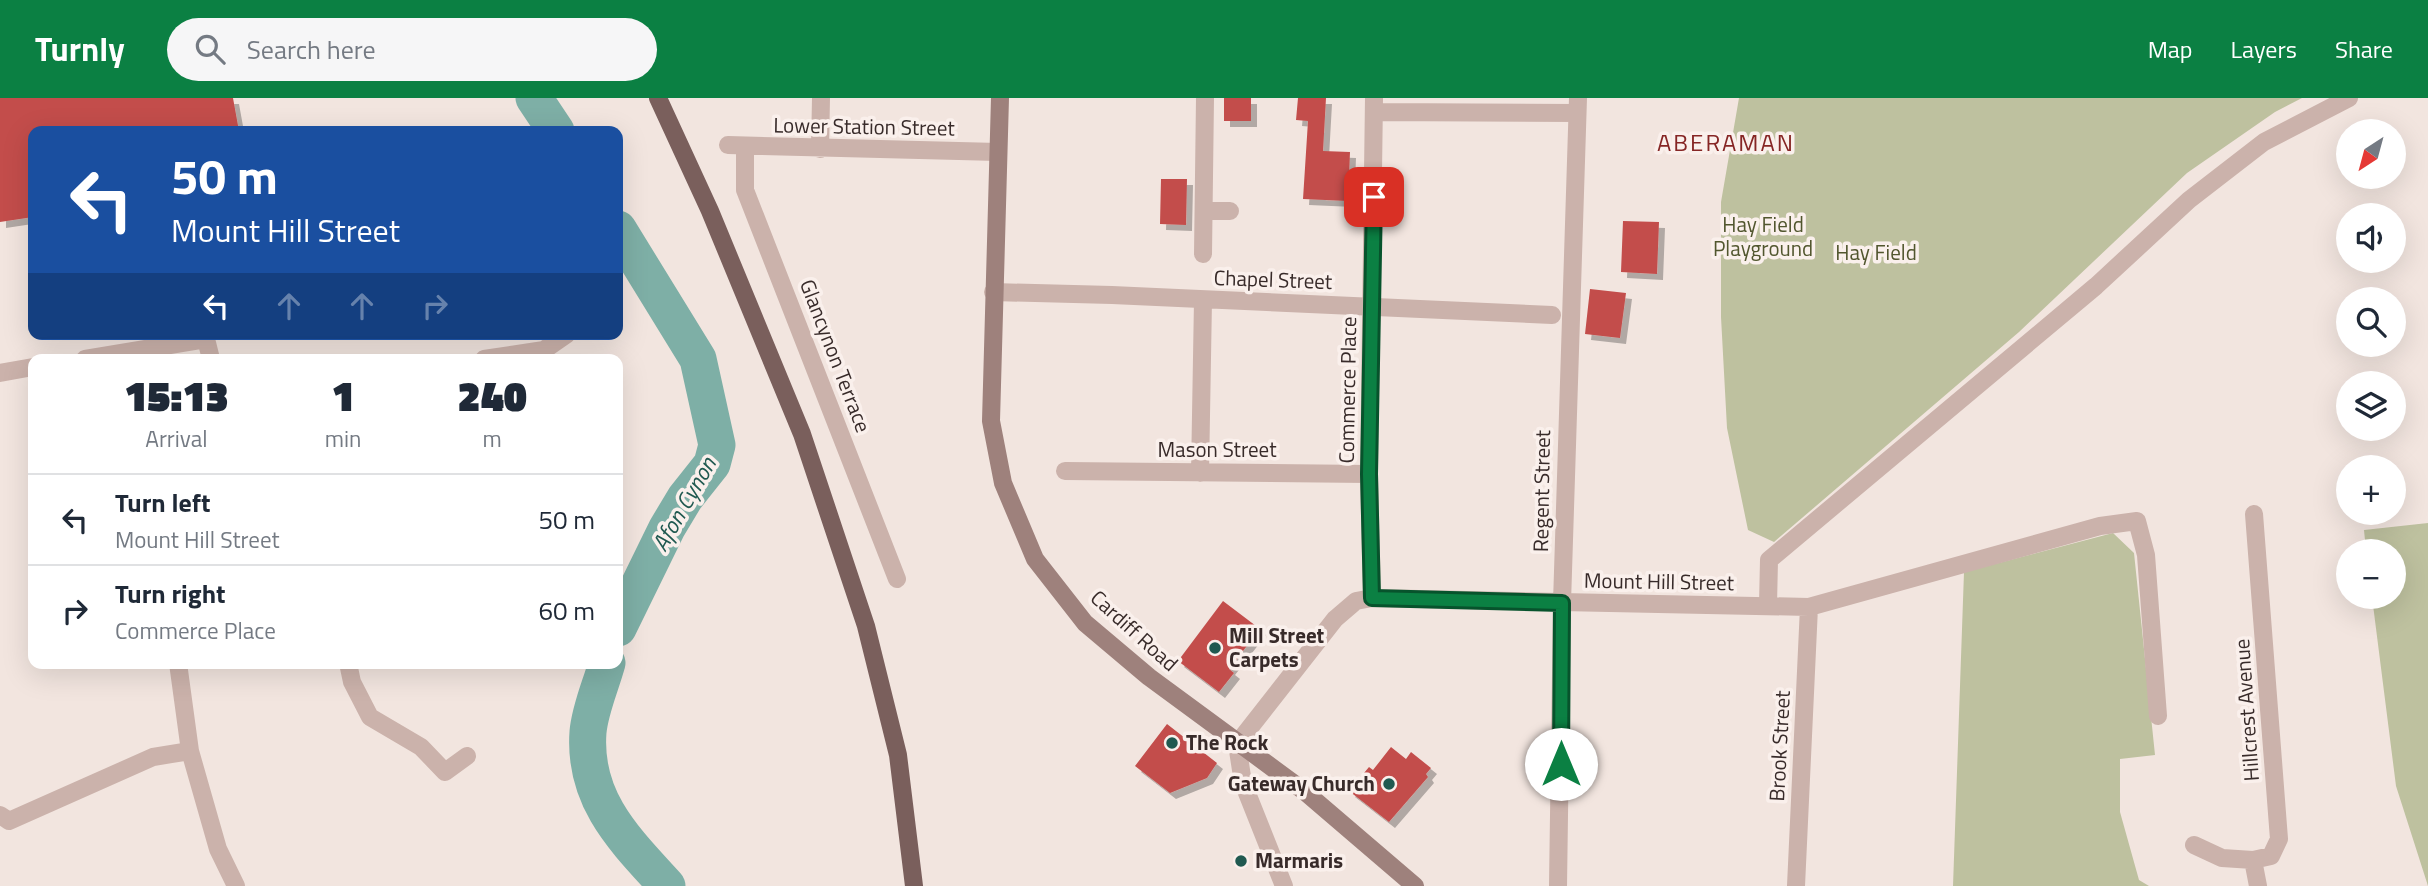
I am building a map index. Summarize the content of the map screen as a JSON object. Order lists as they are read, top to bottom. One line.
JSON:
{"streets":{"main road":["Cardiff Road"],"street":["Lower Station Street","Chapel Street","Glancynon Terrace","Commerce Place","Mason Street","Regent Street","Mount Hill Street","Hillcrest Avenue","Brook Street"]},"crossings":[["Lower Station Street","Glancynon Terrace"],["Lower Station Street","Cardiff Road"],["Chapel Street","Commerce Place"],["Chapel Street","Cardiff Road"],["Commerce Place","Mason Street"],["Commerce Place","Mount Hill Street"],["Regent Street","Mount Hill Street"],["Mount Hill Street","Cardiff Road"],["Mount Hill Street","Brook Street"]],"districts":["ABERAMAN"],"water":["Afon Cynon"],"parks":["Hay Field Playground","Hay Field"],"places":["Mill Street Carpets","The Rock","Gateway Church","Marmaris"],"north":"bottom left","page":{"header":"Turnly","search":"Search here","nav":["Map","Layers","Share"],"map_buttons":["+","−"],"turn":["50 m","Mount Hill Street"],"eta":["15:13","Arrival","1","min","240","m"],"list":[{"name":"Turn left","note":"Mount Hill Street","value":"50 m"},{"name":"Turn right","note":"Commerce Place","value":"60 m"}]}}
